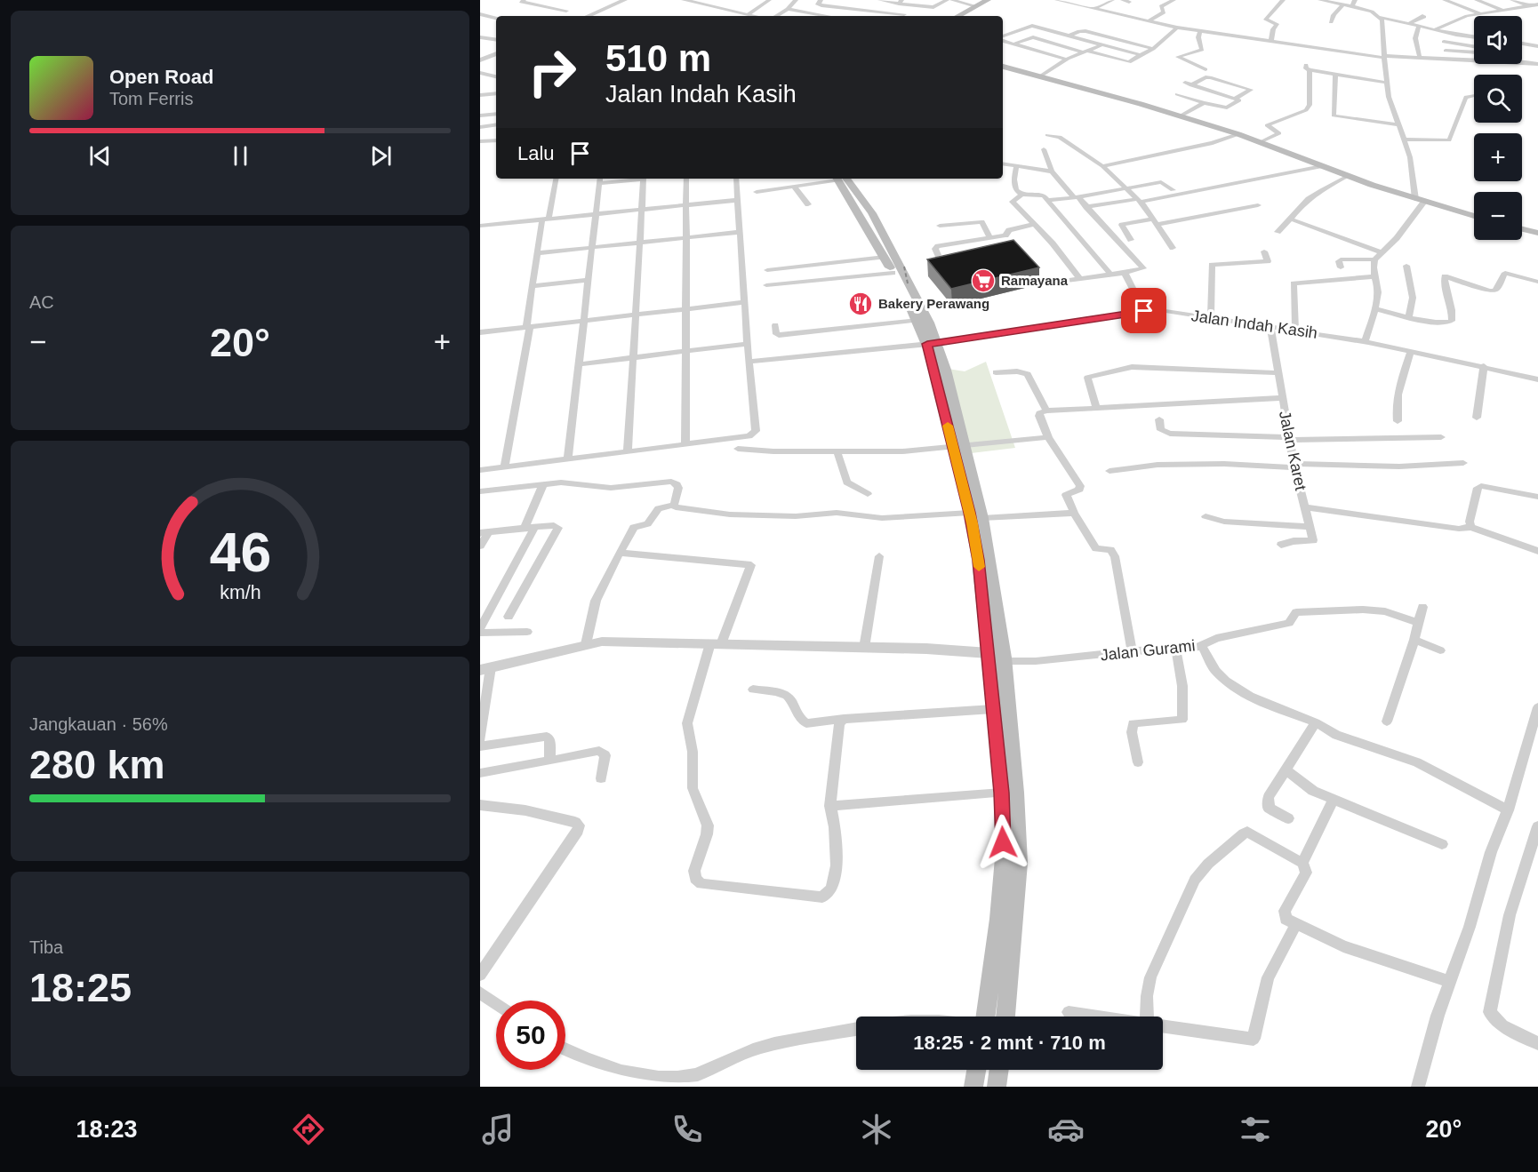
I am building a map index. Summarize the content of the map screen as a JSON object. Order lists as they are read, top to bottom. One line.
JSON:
{"streets":{"street":["Jalan Indah Kasih","Jalan Karet","Jalan Gurami"]},"crossings":[["Jalan Indah Kasih","Jalan Karet"]],"places":{"supermarket":["Ramayana"],"restaurant":["Bakery Perawang"]},"page":{"map_buttons":["+","−"],"turn":["510 m","Jalan Indah Kasih"],"song":["Open Road","Tom Ferris"],"then":"Lalu","tile":["AC",["Jangkauan · 56%","280 km"],["Tiba","18:25"]],"heat":["−","20°","+"],"limit":"50","trip":"18:25 · 2 mnt · 710 m","tabs":["18:23","20°"],"gauge":["46","km/h"]}}
